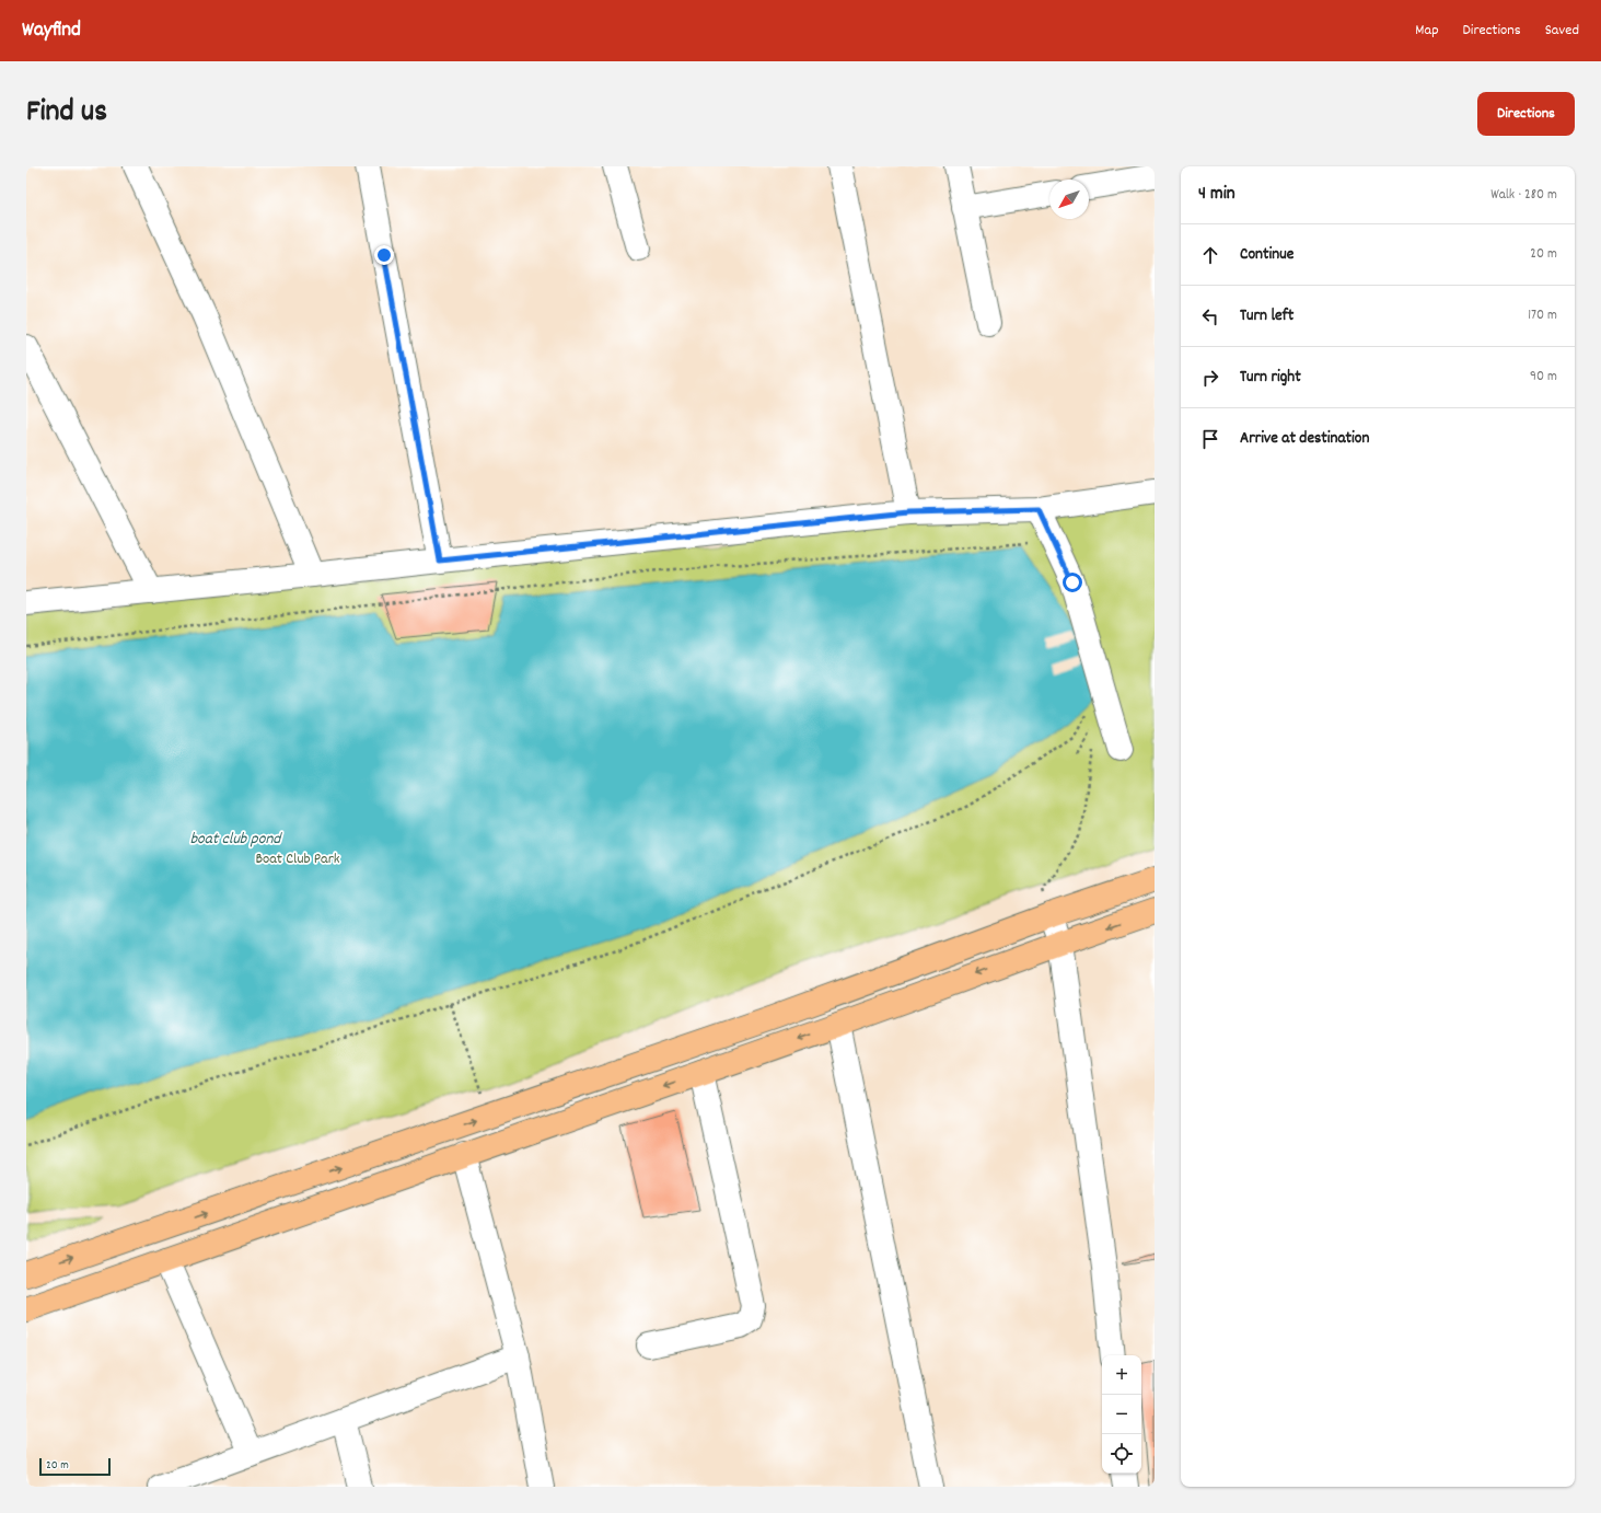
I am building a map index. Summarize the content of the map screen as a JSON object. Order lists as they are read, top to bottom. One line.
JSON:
{"water":["boat club pond"],"parks":["Boat Club Park"],"scale_bar":"20 m","north":"bottom left","page":{"header":"Wayfind","nav":["Map","Directions","Saved"],"title":"Find us","buttons":"Directions","heading":["4 min","Walk · 280 m"],"list":[["Continue","20 m"],["Turn left","170 m"],["Turn right","90 m"],"Arrive at destination"],"map_buttons":["+","−"],"scale":"20 m"}}
